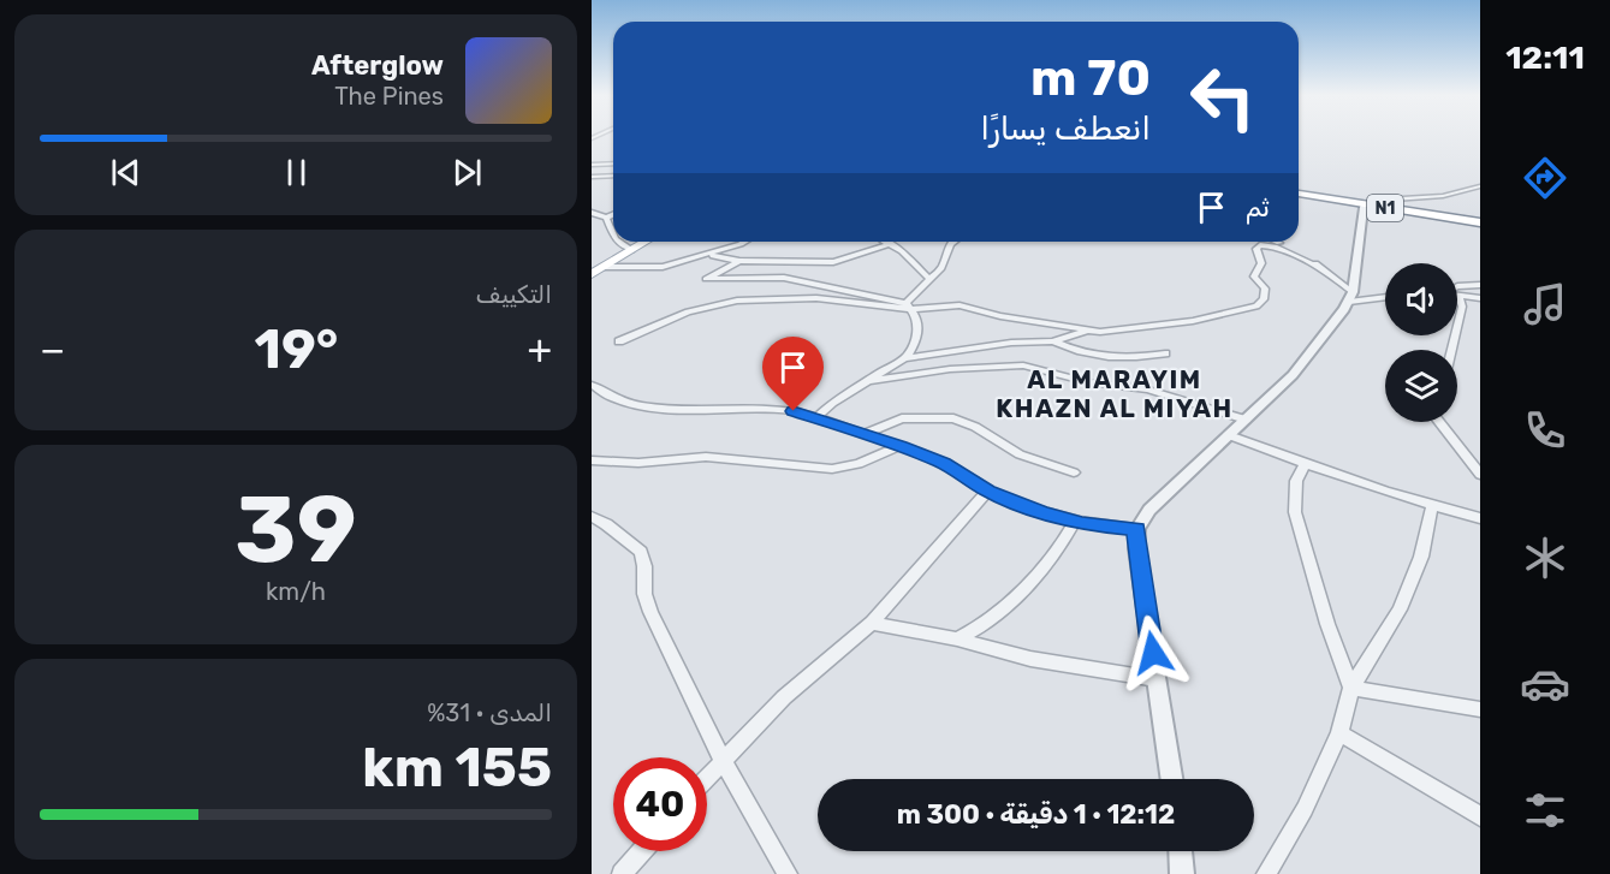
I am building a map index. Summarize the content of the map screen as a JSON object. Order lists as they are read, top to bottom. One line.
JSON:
{"streets":{"highway":["N1"]},"districts":["AL MARAYIM KHAZN AL MIYAH"],"page":{"tabs":"12:11","turn":["70 m","انعطف يسارًا"],"song":["Afterglow","The Pines"],"then":"ثم","tile":["التكييف",["39","km/h"],["المدى · 31%","155 km"]],"heat":["−","19°","+"],"limit":"40","trip":"12:12 · 1 دقيقة · 300 m"}}
